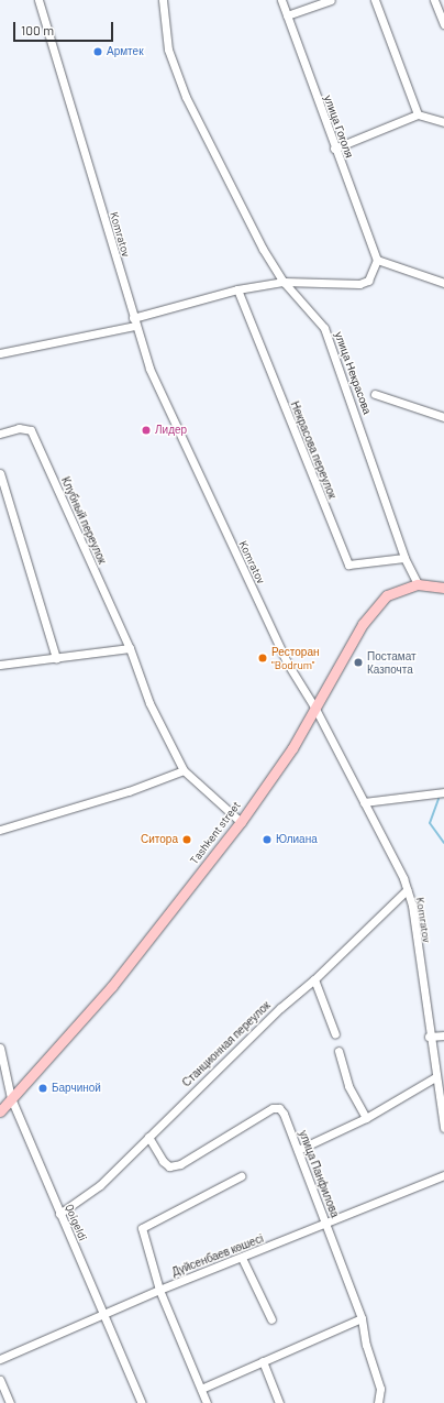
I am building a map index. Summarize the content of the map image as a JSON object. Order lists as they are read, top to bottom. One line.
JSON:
{"streets":{"main road":["Tashkent street"],"street":["улица Гоголя","Komratov","улица Некрасова","Некрасова переулок","Клубный переулок","Станционная переулок","улица Панфилова","Qoigeldi","Дүйсенбаев көшесі"]},"crossings":[["Komratov","Tashkent street"],["Komratov","Станционная переулок"],["улица Некрасова","Некрасова переулок"],["улица Некрасова","Tashkent street"],["Клубный переулок","Tashkent street"],["Tashkent street","Qoigeldi"],["Станционная переулок","улица Панфилова"],["Станционная переулок","Qoigeldi"],["улица Панфилова","Дүйсенбаев көшесі"],["Qoigeldi","Дүйсенбаев көшесі"]],"places":["Армтек","Лидер","Ресторан \"Bodrum\"","Постамат Казпочта","Ситора","Юлиана","Барчиной"],"scale_bar":"100 m"}
